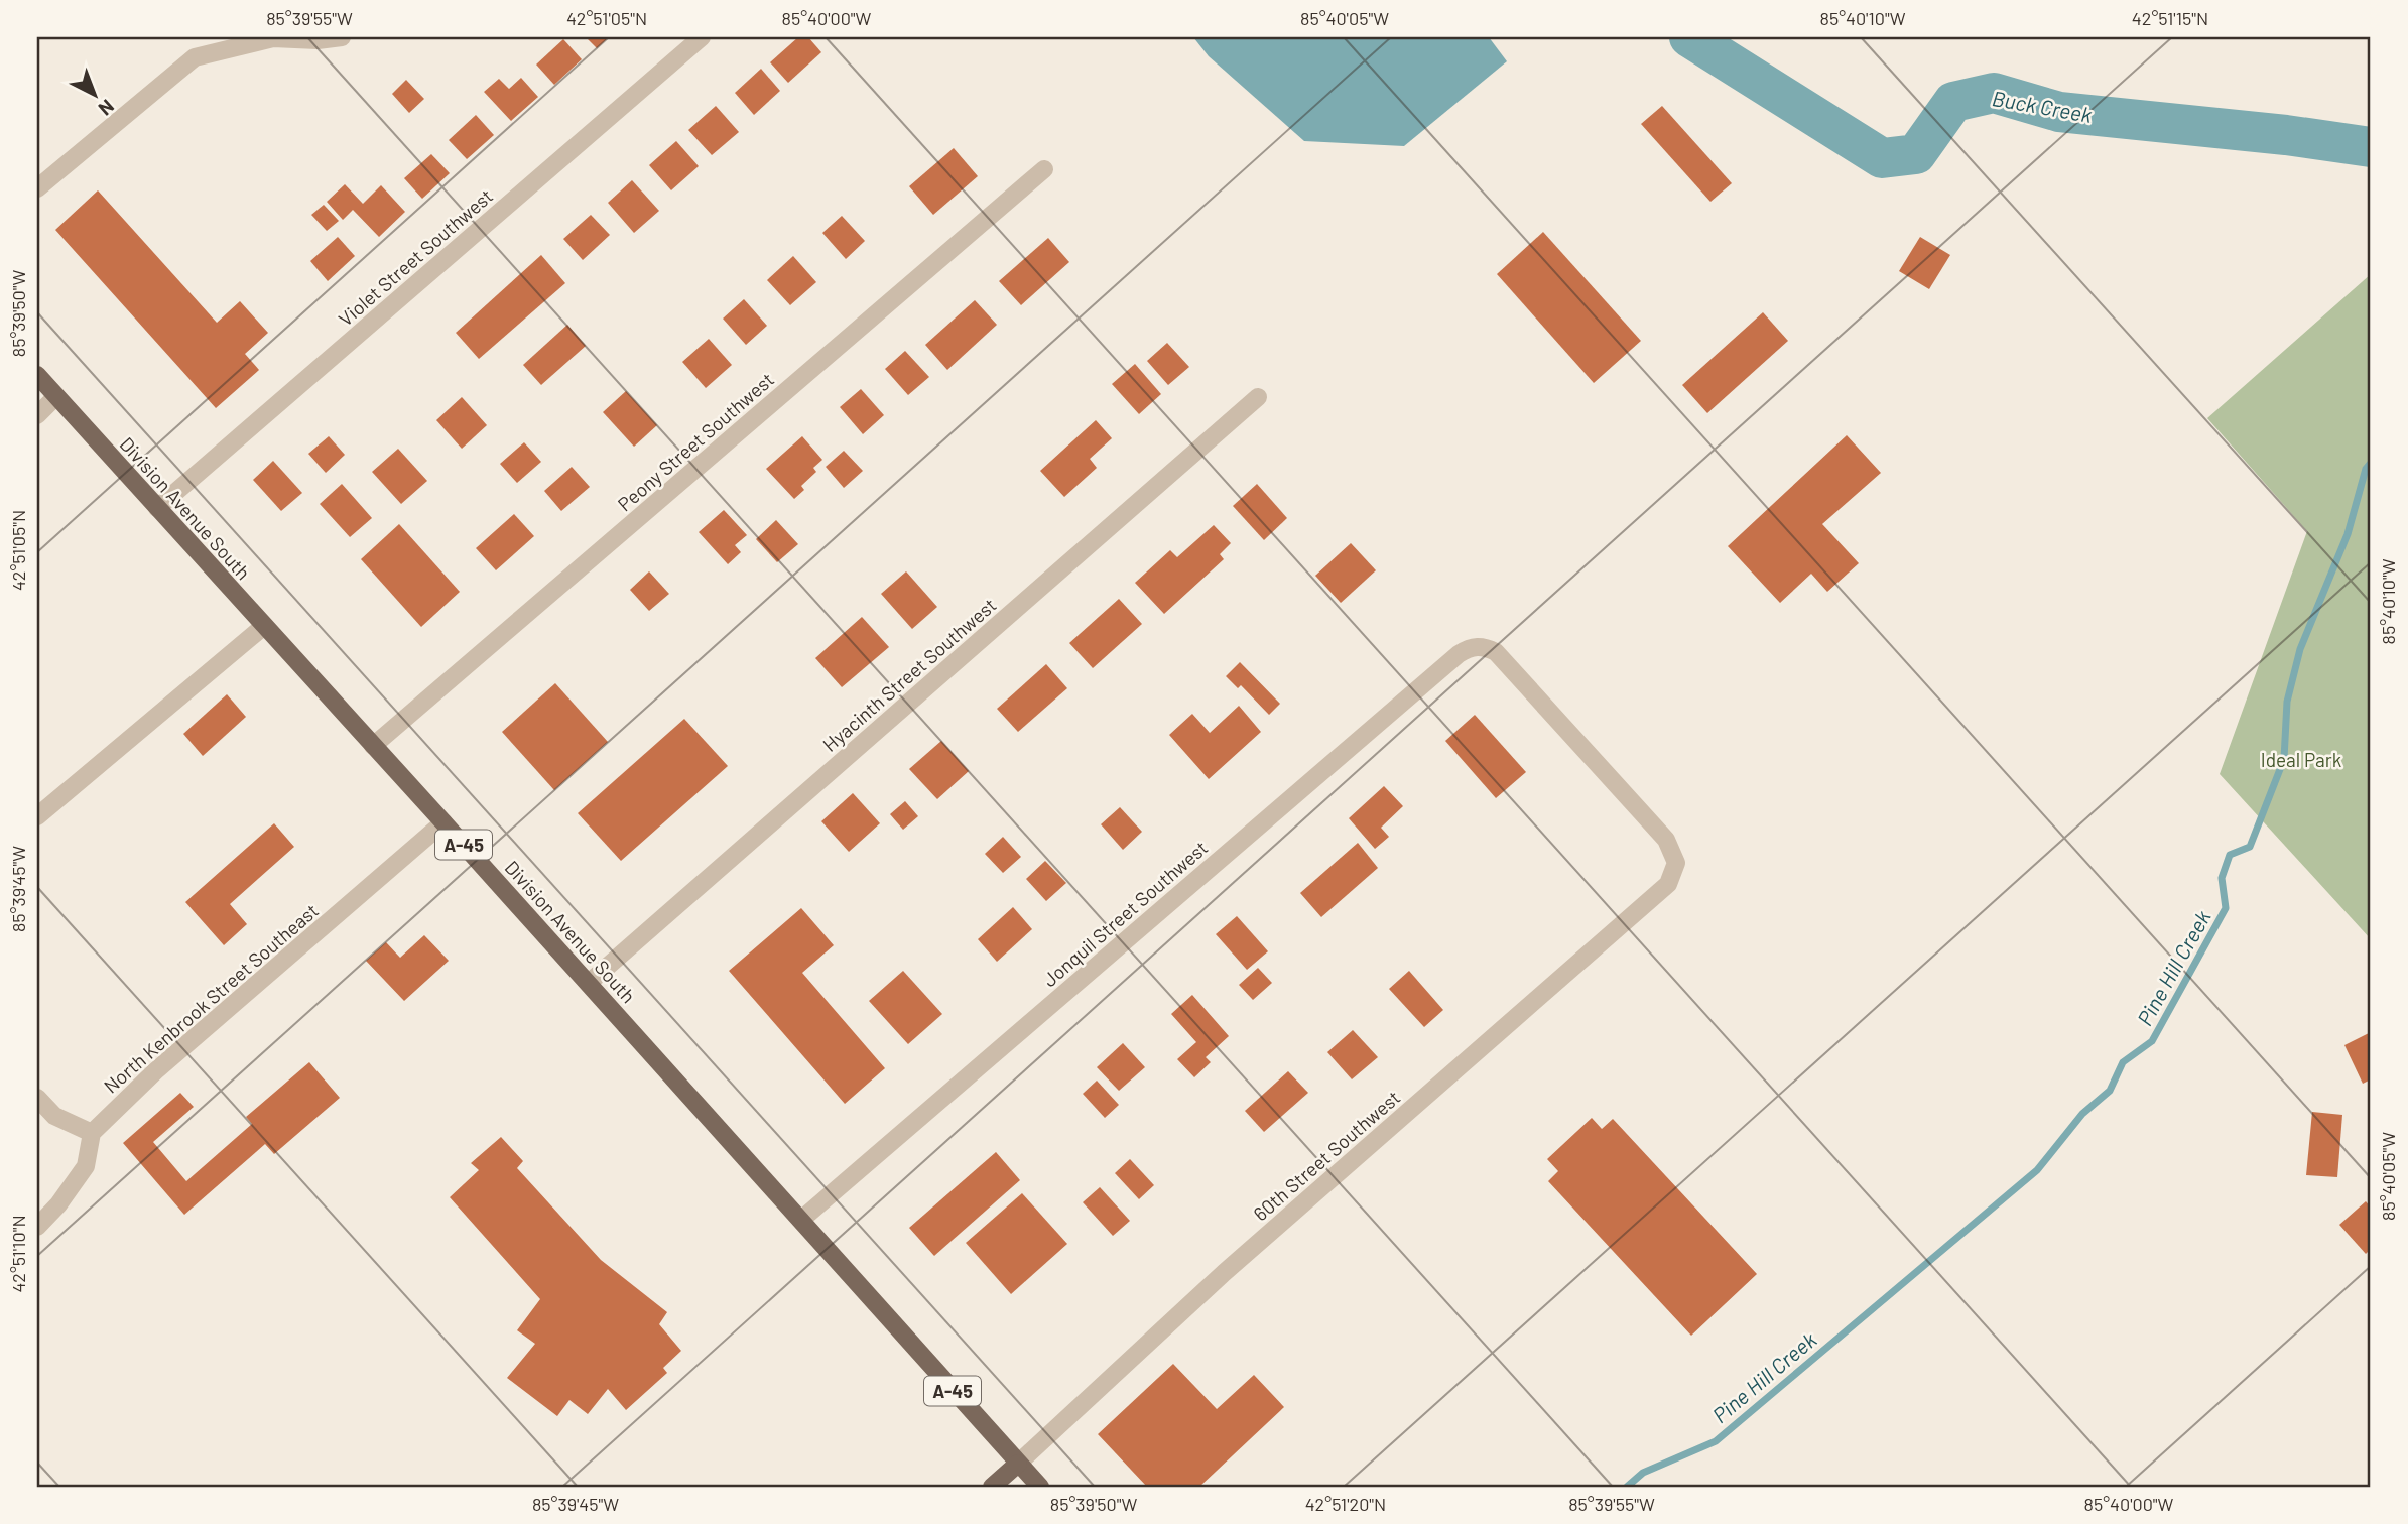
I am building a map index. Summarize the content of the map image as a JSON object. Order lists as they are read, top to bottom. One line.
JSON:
{"streets":{"main road":["Division Avenue South","A-45"],"street":["Violet Street Southwest","Peony Street Southwest","Hyacinth Street Southwest","Jonquil Street Southwest","North Kenbrook Street Southeast","60th Street Southwest"]},"crossings":[["Violet Street Southwest","Division Avenue South"],["Peony Street Southwest","Division Avenue South"],["Division Avenue South","Hyacinth Street Southwest"],["Division Avenue South","Jonquil Street Southwest"],["Division Avenue South","North Kenbrook Street Southeast"],["Division Avenue South","60th Street Southwest"],["Jonquil Street Southwest","60th Street Southwest"]],"water":["Buck Creek","Pine Hill Creek"],"parks":["Ideal Park"],"north":"bottom right","coordinates":["85°39'55\"W","42°51'05\"N","85°40'00\"W","85°40'05\"W","85°40'10\"W","42°51'15\"N","85°39'50\"W","85°39'45\"W","42°51'10\"N","42°51'20\"N"]}
